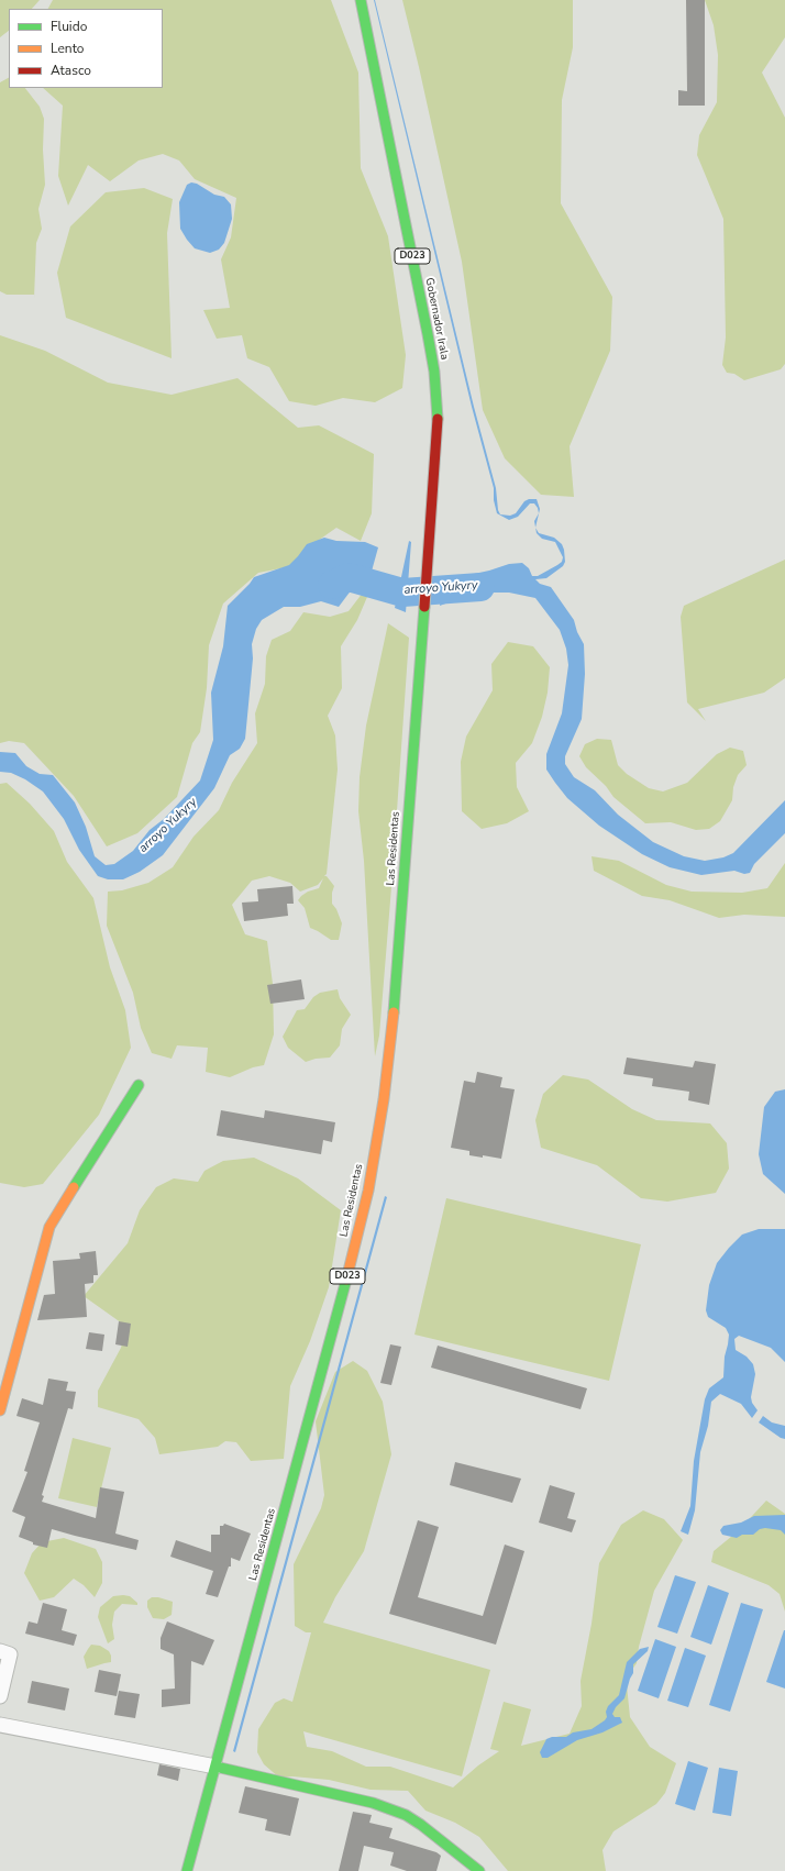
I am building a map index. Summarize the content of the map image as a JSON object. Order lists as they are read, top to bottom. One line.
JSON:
{"streets":{"main road":["D023","Gobernador Irala","Las Residentas"]},"crossings":[["Gobernador Irala","Las Residentas"]],"water":["arroyo Yukyry"],"legend":["Fluido","Lento","Atasco"]}
